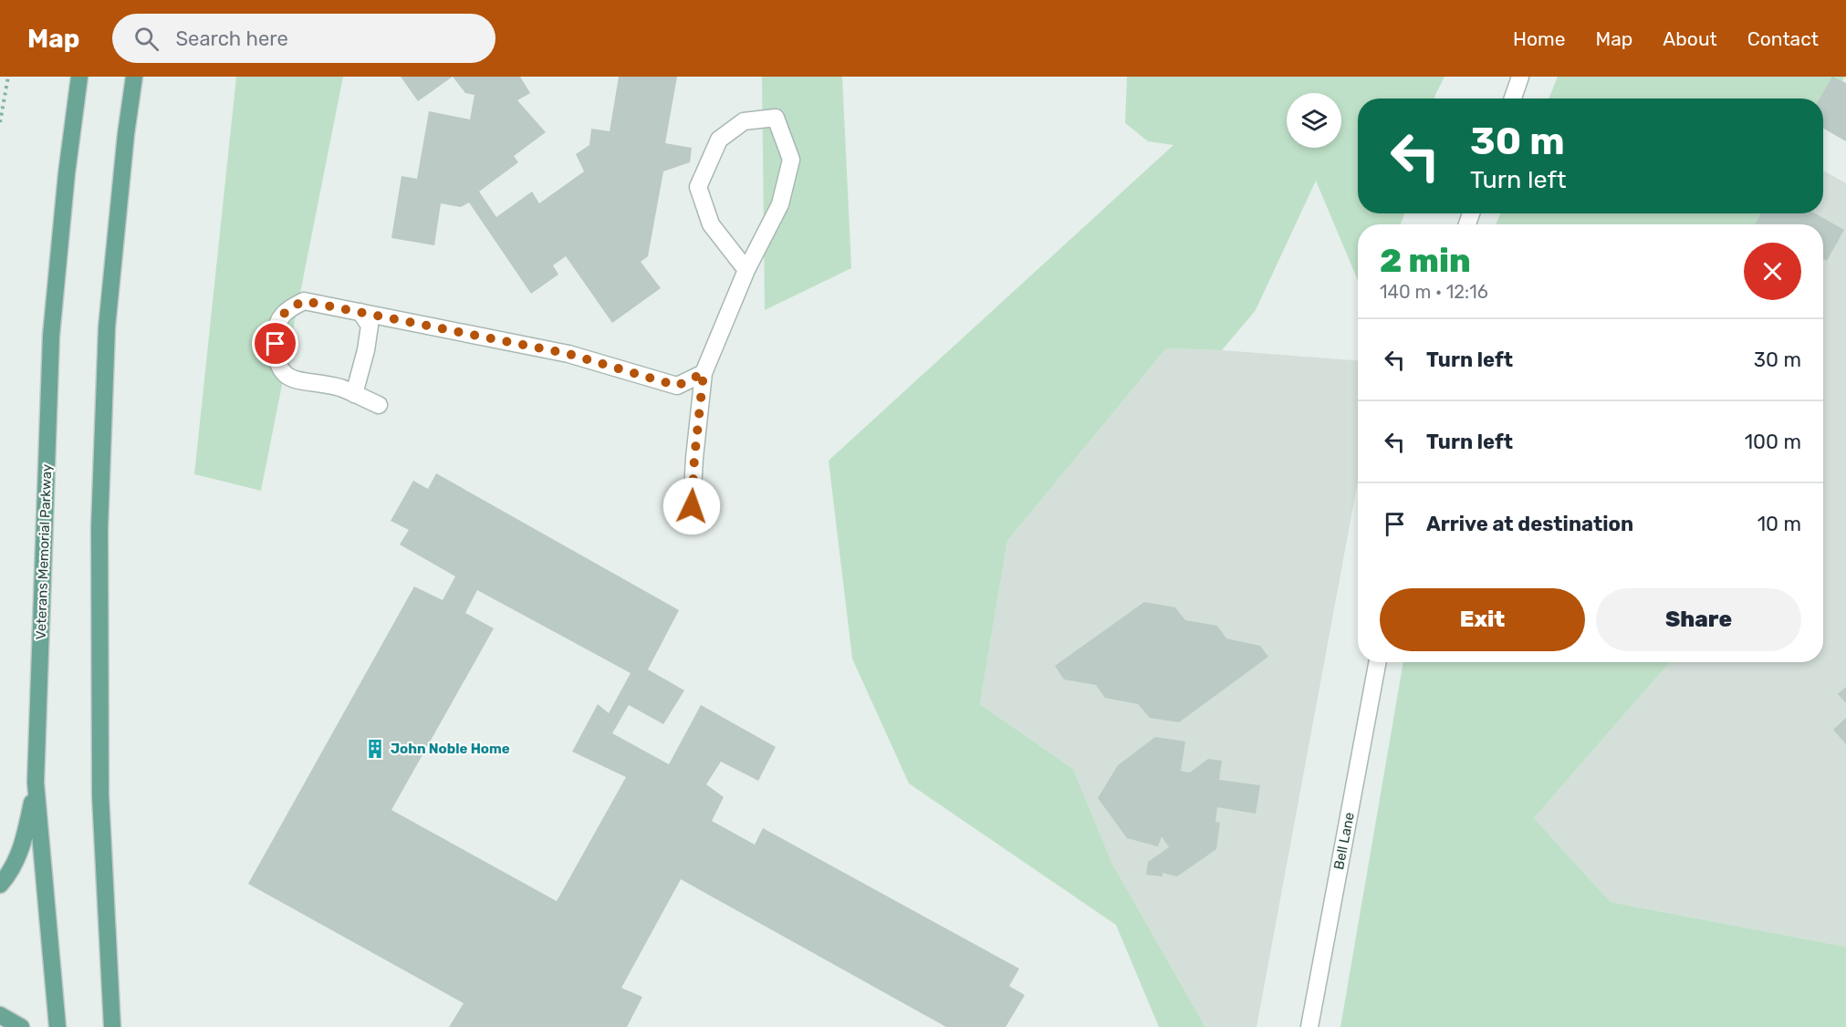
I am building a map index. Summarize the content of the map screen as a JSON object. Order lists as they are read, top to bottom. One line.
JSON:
{"streets":{"main road":["Veterans Memorial Parkway"],"street":["Bell Lane"]},"places":{"building":["John Noble Home"]},"page":{"header":"Map","search":"Search here","nav":["Home","Map","About","Contact"],"turn":["30 m","Turn left"],"heading":["2 min","140 m · 12:16"],"list":[{"name":"Turn left","value":"30 m"},{"name":"Turn left","value":"100 m"},{"name":"Arrive at destination","value":"10 m"}],"buttons":["Exit","Share"]}}
